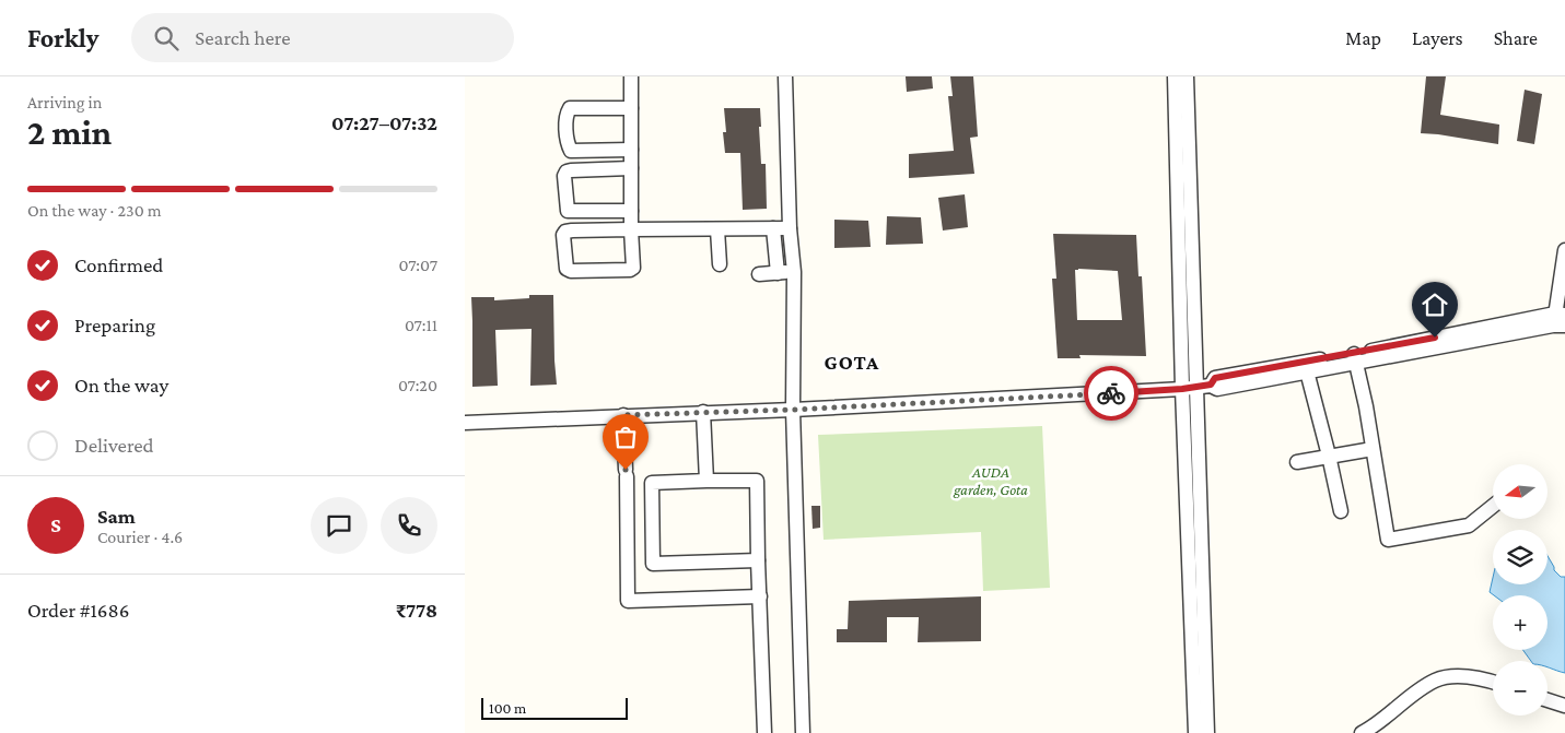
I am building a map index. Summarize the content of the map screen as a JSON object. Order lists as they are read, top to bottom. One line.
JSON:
{"districts":["GOTA"],"parks":["AUDA garden, Gota"],"scale_bar":"100 m","north":"left","page":{"header":"Forkly","search":"Search here","nav":["Map","Layers","Share"],"heading":["2 min","Arriving in","07:27–07:32"],"panel":["Sam","Courier · 4.6","Order #1686","₹778"],"bar":"On the way · 230 m","list":[["Confirmed","07:07"],["Preparing","07:11"],["On the way","07:20"],"Delivered"],"map_buttons":["+","−"],"round":"S","scale":"100 m"}}
